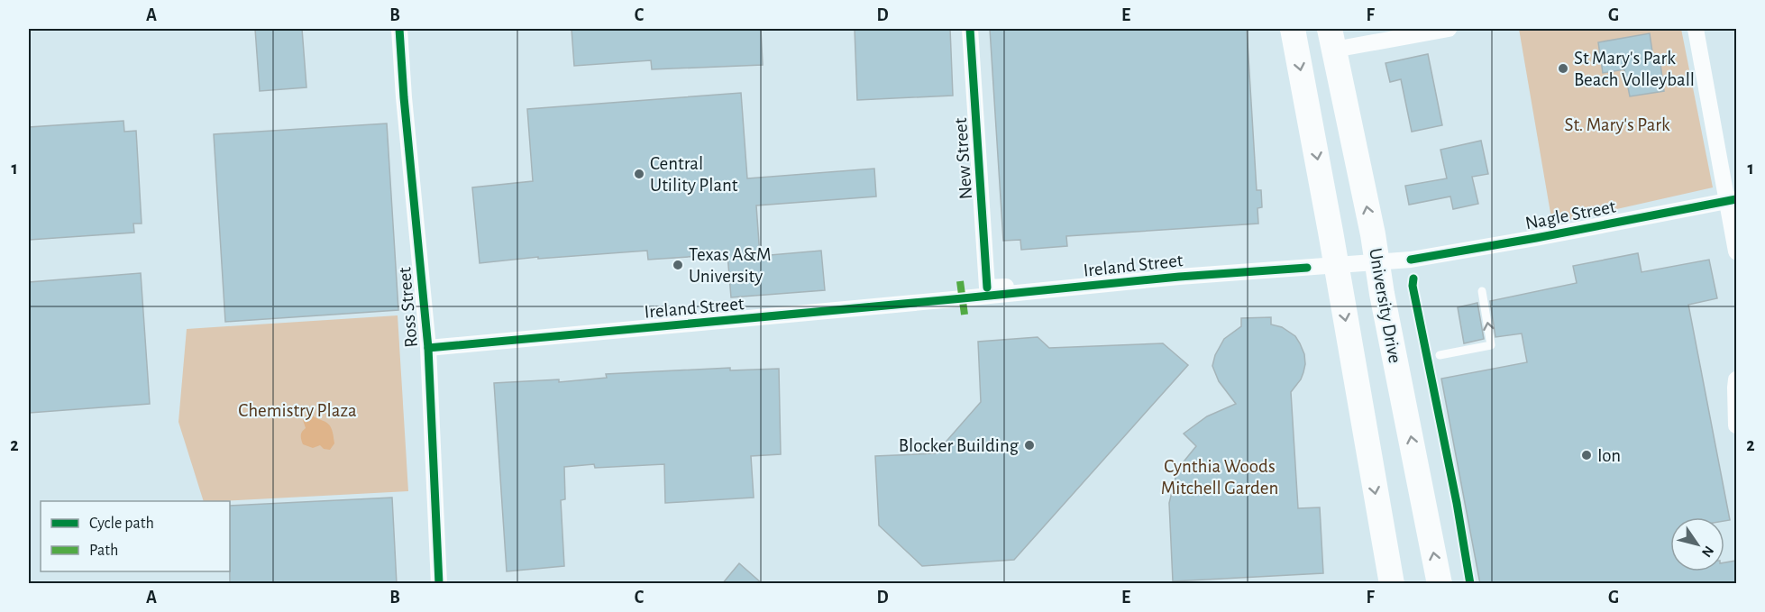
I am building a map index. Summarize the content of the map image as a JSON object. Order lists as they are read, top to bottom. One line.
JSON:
{"streets":{"main road":["University Drive"],"street":["New Street","Nagle Street","Ireland Street","Ross Street"]},"crossings":[["New Street","Ireland Street"],["Nagle Street","Ireland Street"],["Nagle Street","University Drive"],["Ireland Street","Ross Street"]],"parks":["St. Mary's Park","Chemistry Plaza","Cynthia Woods Mitchell Garden"],"places":["St Mary's Park Beach Volleyball","Central Utility Plant","Texas A&M University","Blocker Building","Ion"],"legend":["Cycle path","Path"],"north":"bottom right","grid":{"columns":["A","B","C","D","E","F","G"],"rows":["1","2"]}}
